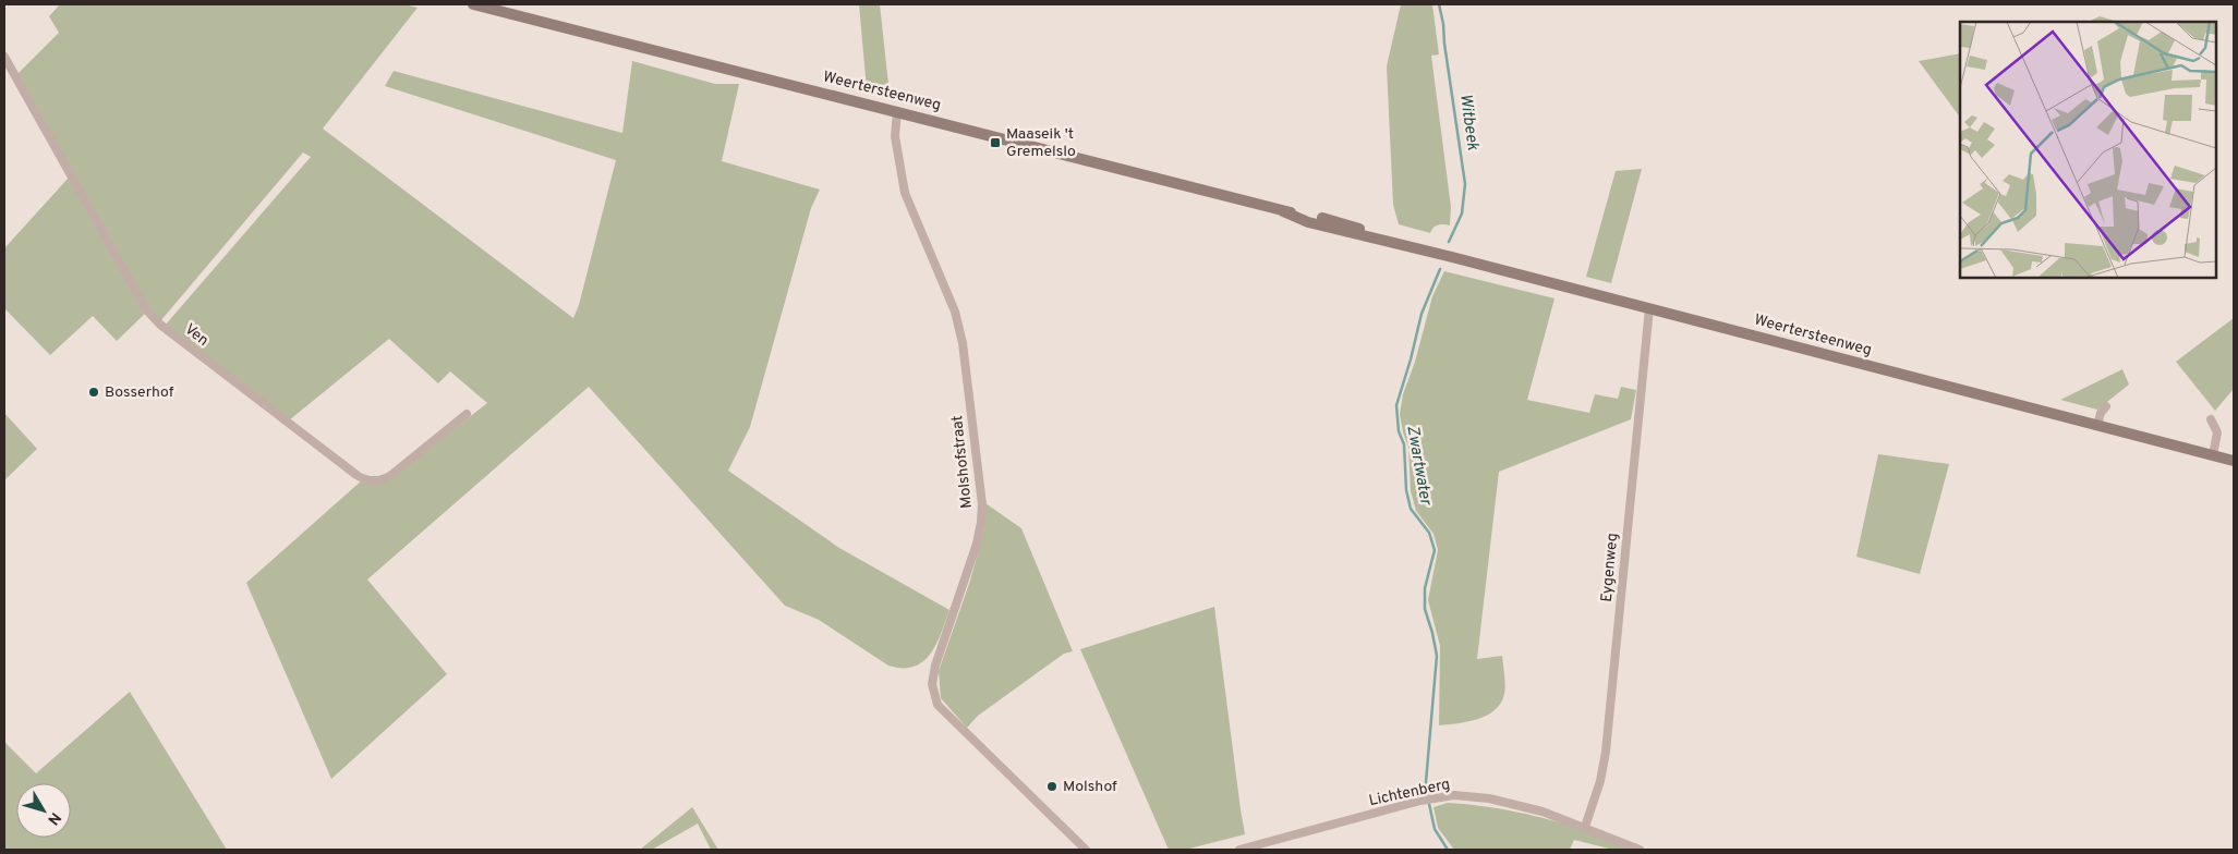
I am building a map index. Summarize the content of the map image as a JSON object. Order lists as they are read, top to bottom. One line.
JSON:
{"streets":{"main road":["Weertersteenweg"],"street":["Ven","Molshofstraat","Eygenweg","Lichtenberg"]},"crossings":[["Weertersteenweg","Molshofstraat"],["Weertersteenweg","Eygenweg"],["Eygenweg","Lichtenberg"]],"water":["Witbeek","Zwartwater"],"places":{"transit":["Maaseik 't Gremelslo"],"other":["Bosserhof","Molshof"]},"north":"bottom right"}
